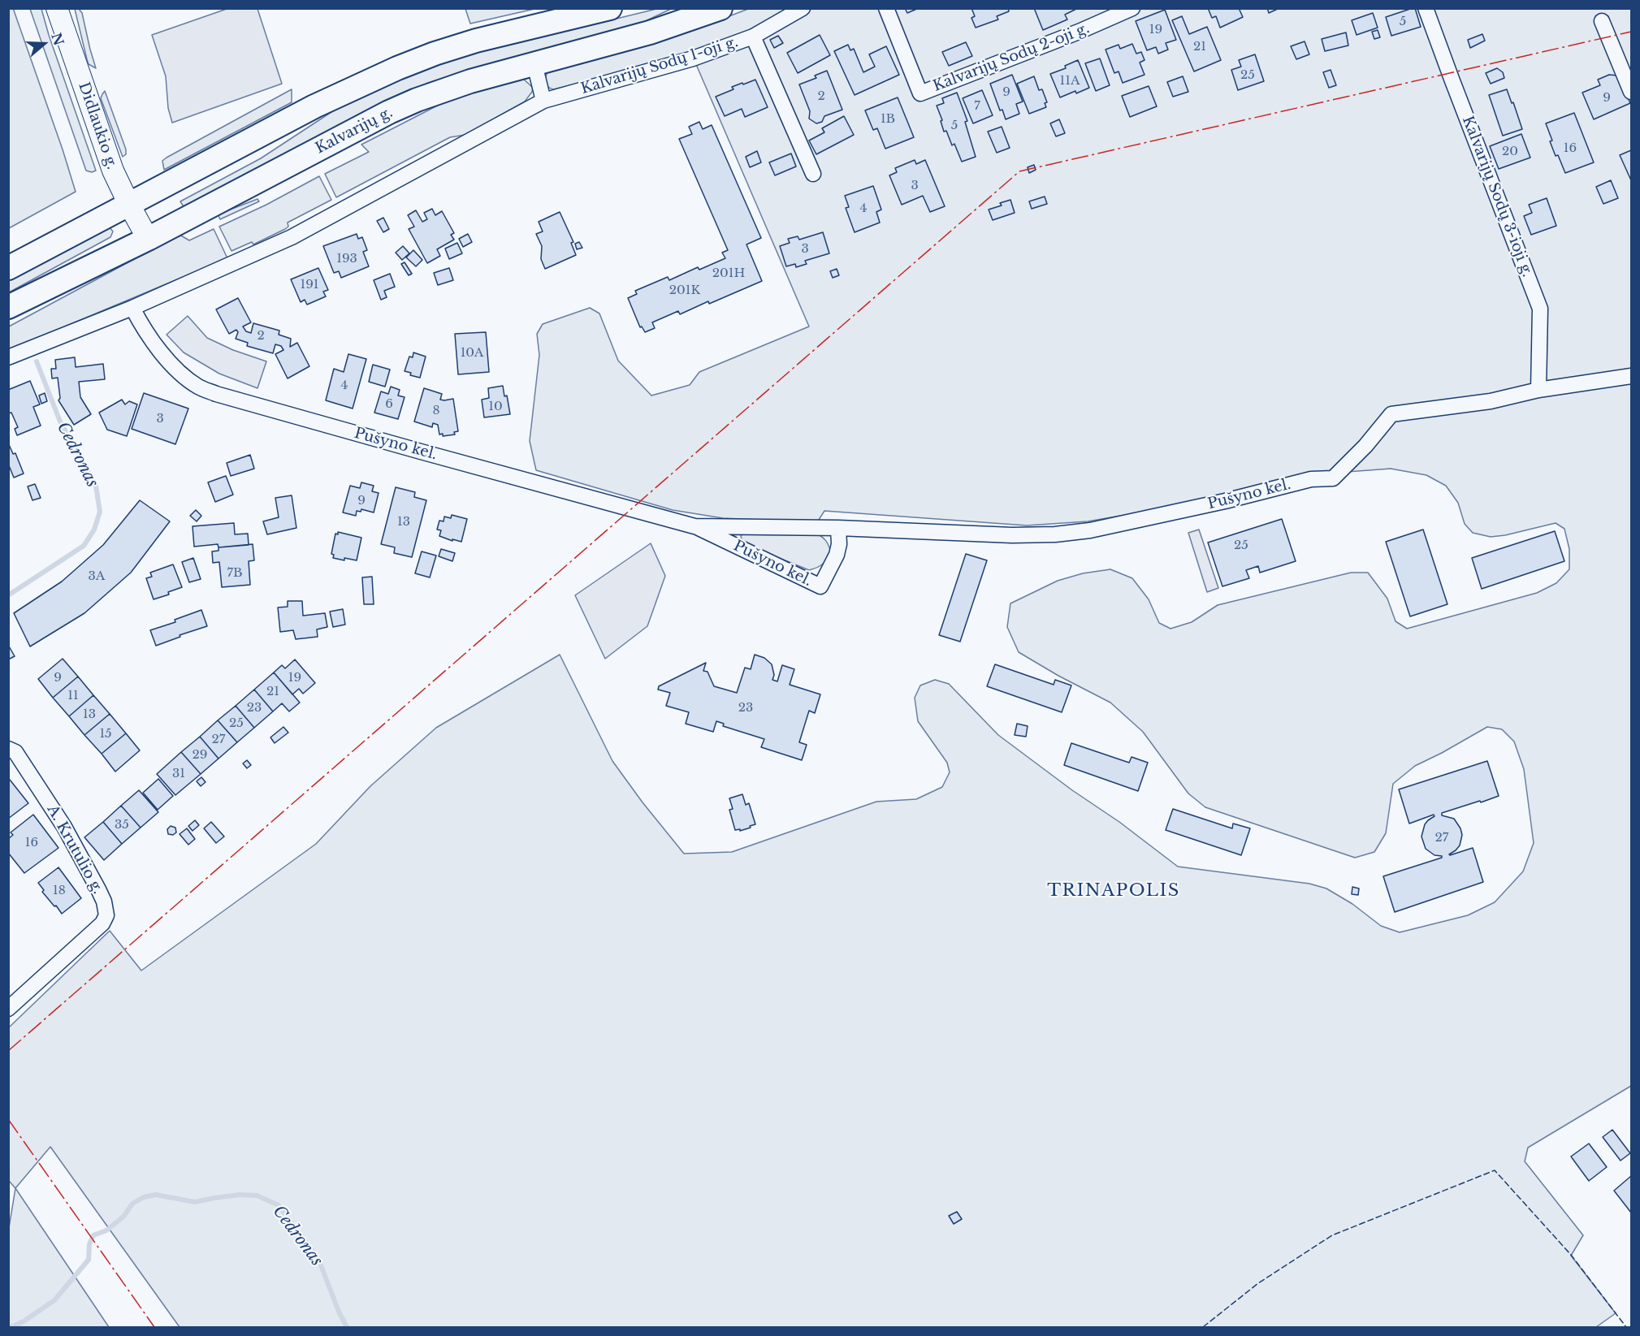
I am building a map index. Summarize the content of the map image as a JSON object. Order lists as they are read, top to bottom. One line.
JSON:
{"streets":{"main road":["Kalvarijų g."],"street":["Kalvarijų Sodų 2-oji g.","Kalvarijų Sodų 1-oji g.","Didlaukio g.","Kalvarijų Sodų 3-ioji g.","Pušyno kel.","A. Krutulio g."]},"crossings":[["Kalvarijų Sodų 1-oji g.","Pušyno kel."],["Didlaukio g.","Kalvarijų g."],["Kalvarijų Sodų 3-ioji g.","Pušyno kel."]],"districts":["TRINAPOLIS"],"water":["Cedronas"],"house_numbers":["5","19","21","25","11A","9","2","9","7","1B","5","16","20","3","4","3","193","201H","191","201K","2","10A","4","6","10","8","3","9","13","25","7B","3A","9","19","21","11","23","23","13","25","15","27","29","31","35","27","16","18"],"north":"right"}
